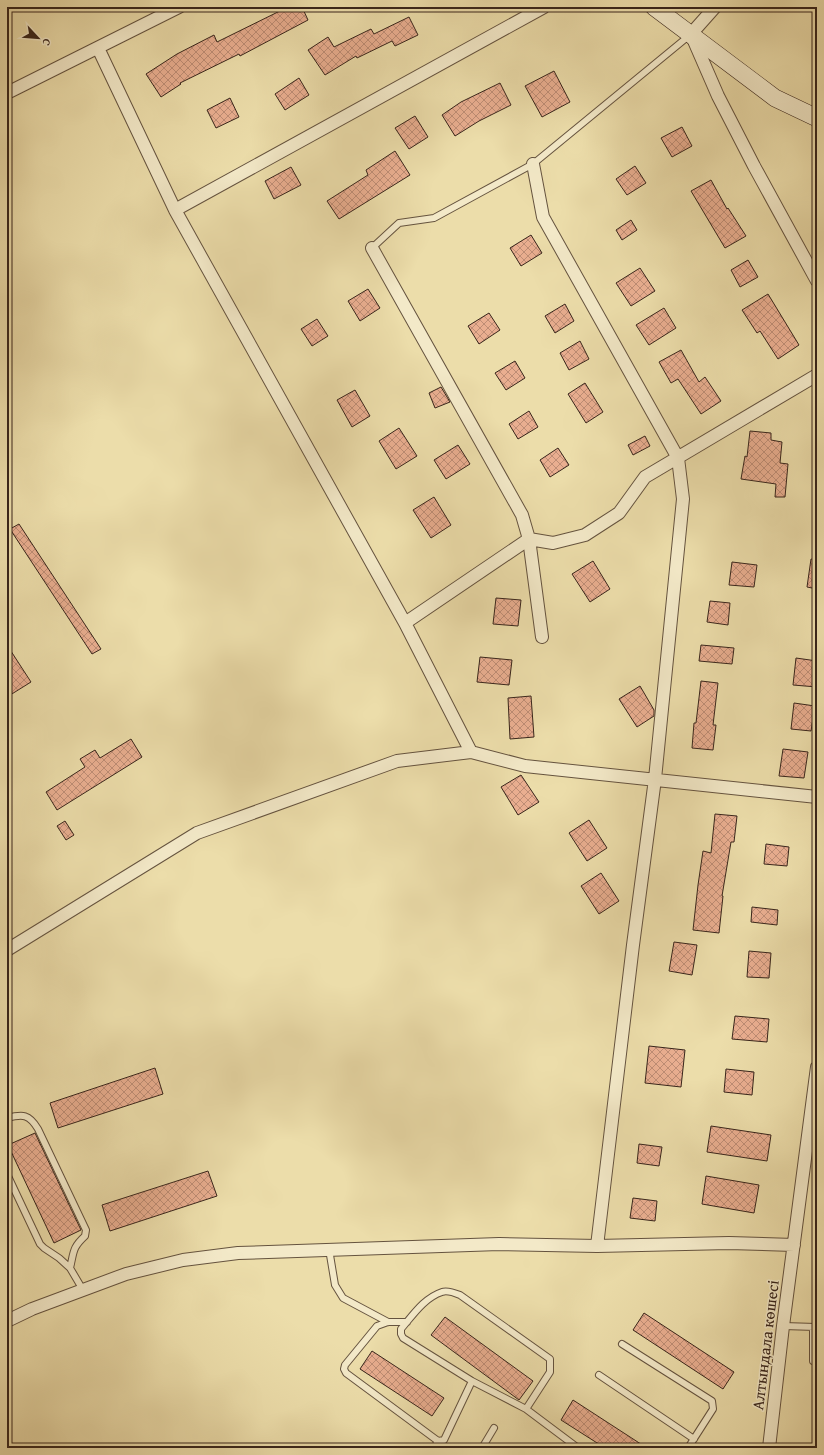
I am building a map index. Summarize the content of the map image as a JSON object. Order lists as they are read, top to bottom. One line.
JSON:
{"streets":{"street":["Алтындала көшесі"]},"north":"bottom right"}
